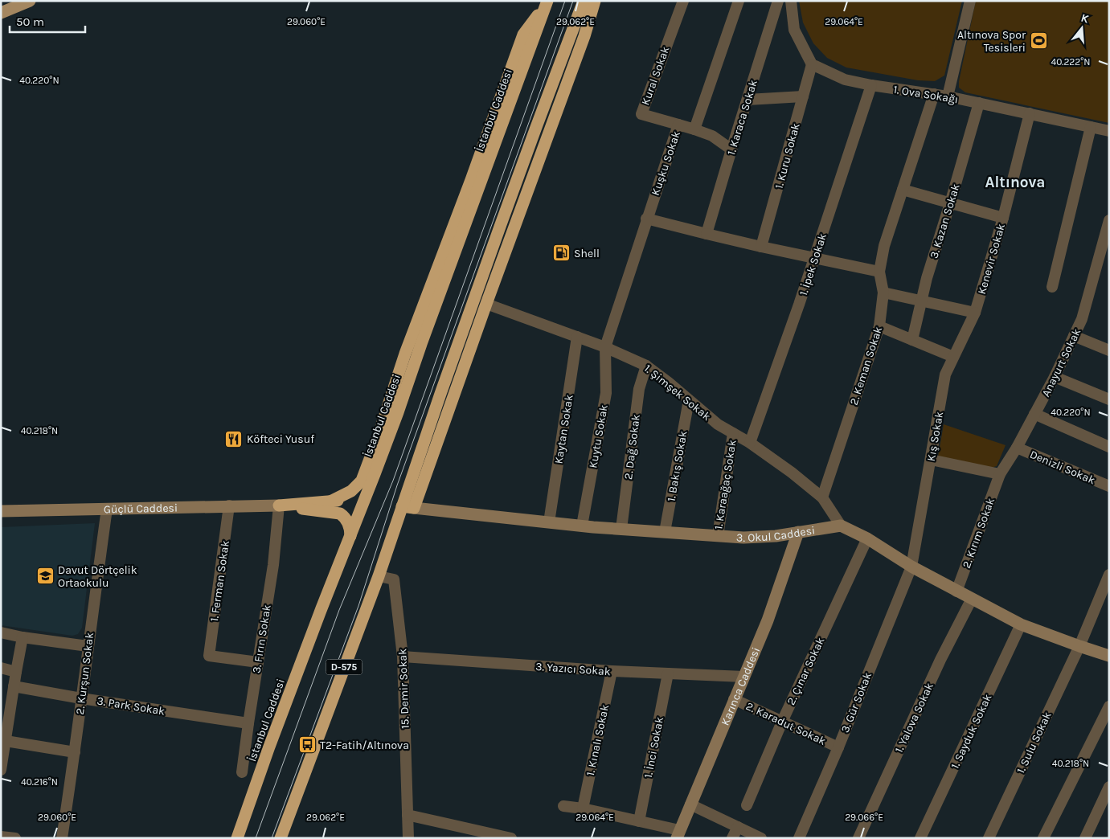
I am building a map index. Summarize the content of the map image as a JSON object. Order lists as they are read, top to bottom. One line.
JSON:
{"streets":{"highway":["İstanbul Caddesi","D-575"],"main road":["Güçlü Caddesi","3. Okul Caddesi","Karınca Caddesi"],"street":["Kural Sokak","1. Ova Sokağı","1. Karaca Sokak","1. Kuru Sokak","Kuşku Sokak","3. Kazan Sokak","Kenevir Sokak","1. İpek Sokak","Anayurt Sokak","2. Keman Sokak","1. Şimşek Sokak","Kaytan Sokak","Kuytu Sokak","Kış Sokak","2. Dağ Sokak","1. Bakış Sokak","Denizli Sokak","1. Karaağaç Sokak","2. Kırım Sokak","1. Ferman Sokak","3. Fırın Sokak","3. Yazıcı Sokak","2. Çınar Sokak","2. Kurşun Sokak","15. Demir Sokak","3. Gür Sokak","3. Park Sokak","1. Yalova Sokak","2. Karadut Sokak","1. Sayduk Sokak","1. Kınalı Sokak","1. Sulu Sokak","1. İnci Sokak"]},"crossings":[["Kural Sokak","Kuşku Sokak"],["1. Ova Sokağı","1. Kuru Sokak"],["1. Ova Sokağı","3. Kazan Sokak"],["1. Ova Sokağı","Kenevir Sokak"],["1. Ova Sokağı","1. İpek Sokak"],["1. Ova Sokağı","2. Keman Sokak"],["Kuşku Sokak","1. Şimşek Sokak"],["Kuşku Sokak","Kuytu Sokak"],["Kenevir Sokak","Kış Sokak"],["1. İpek Sokak","1. Şimşek Sokak"],["Anayurt Sokak","Denizli Sokak"],["Anayurt Sokak","2. Kırım Sokak"],["2. Keman Sokak","1. Şimşek Sokak"],["1. Şimşek Sokak","Kaytan Sokak"],["1. Şimşek Sokak","Kuytu Sokak"],["1. Şimşek Sokak","2. Dağ Sokak"],["1. Şimşek Sokak","1. Bakış Sokak"],["1. Şimşek Sokak","1. Karaağaç Sokak"],["1. Şimşek Sokak","3. Okul Caddesi"],["Kaytan Sokak","3. Okul Caddesi"],["Kuytu Sokak","3. Okul Caddesi"],["Kış Sokak","3. Gür Sokak"],["2. Dağ Sokak","3. Okul Caddesi"],["1. Bakış Sokak","3. Okul Caddesi"],["1. Karaağaç Sokak","3. Okul Caddesi"],["Güçlü Caddesi","1. Ferman Sokak"],["Güçlü Caddesi","3. Fırın Sokak"],["Güçlü Caddesi","2. Kurşun Sokak"],["3. Okul Caddesi","D-575"],["3. Okul Caddesi","Karınca Caddesi"],["1. Ferman Sokak","3. Fırın Sokak"],["3. Fırın Sokak","3. Park Sokak"],["D-575","15. Demir Sokak"],["3. Yazıcı Sokak","Karınca Caddesi"],["3. Yazıcı Sokak","15. Demir Sokak"],["3. Yazıcı Sokak","1. Kınalı Sokak"],["3. Yazıcı Sokak","1. İnci Sokak"],["2. Çınar Sokak","2. Karadut Sokak"],["2. Kurşun Sokak","3. Park Sokak"],["Karınca Caddesi","2. Karadut Sokak"],["3. Gür Sokak","2. Karadut Sokak"]],"districts":["Altınova"],"places":{"sports":["Altınova Spor Tesisleri"],"fuel station":["Shell"],"restaurant":["Köfteci Yusuf"],"school or university":["Davut Dörtçelik Ortaokulu"],"bus stop":["T2-Fatih/Altınova"]},"scale_bar":"50 m","north":"top","coordinates":["29.060°E","29.062°E","29.064°E","40.222°N","40.220°N","40.218°N","40.216°N","29.066°E"]}
